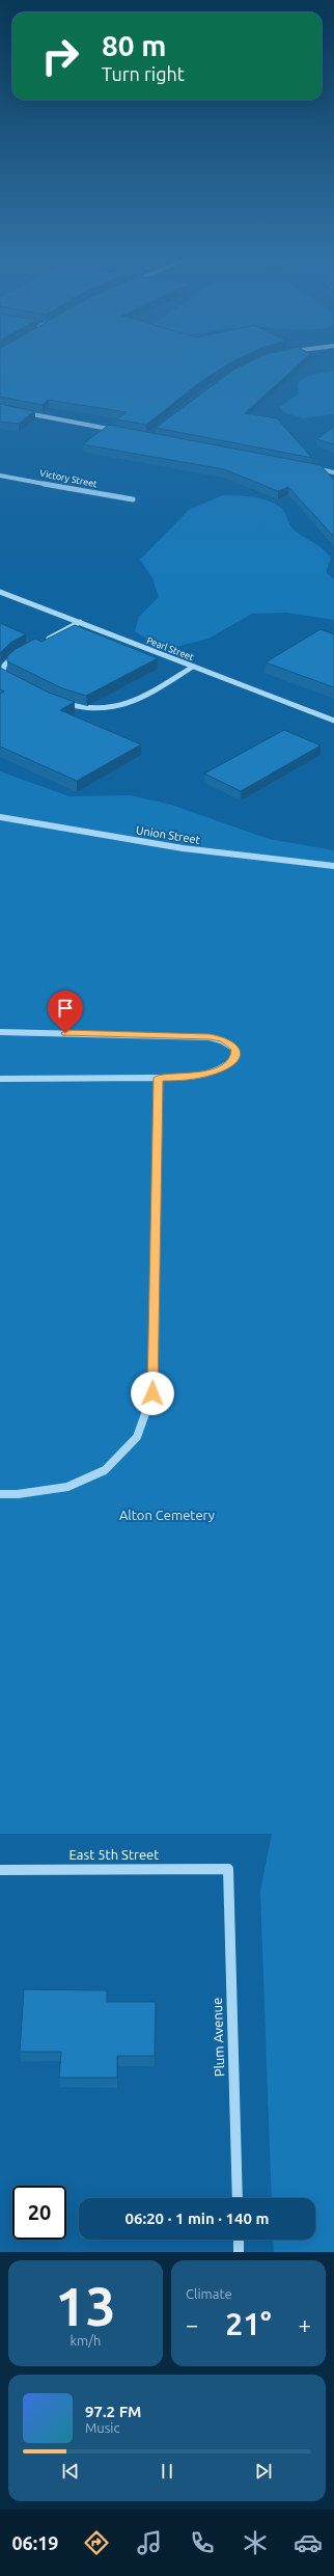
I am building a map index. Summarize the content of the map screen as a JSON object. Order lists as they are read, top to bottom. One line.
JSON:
{"streets":{"street":["Victory Street","Pearl Street","Union Street","East 5th Street","Plum Avenue"]},"crossings":[["East 5th Street","Plum Avenue"]],"parks":["Alton Cemetery"],"page":{"turn":["80 m","Turn right"],"limit":"20","trip":"06:20 · 1 min · 140 m","tile":[["13","km/h"],"Climate"],"heat":["−","21°","+"],"song":["97.2 FM","Music"],"tabs":"06:19"}}
